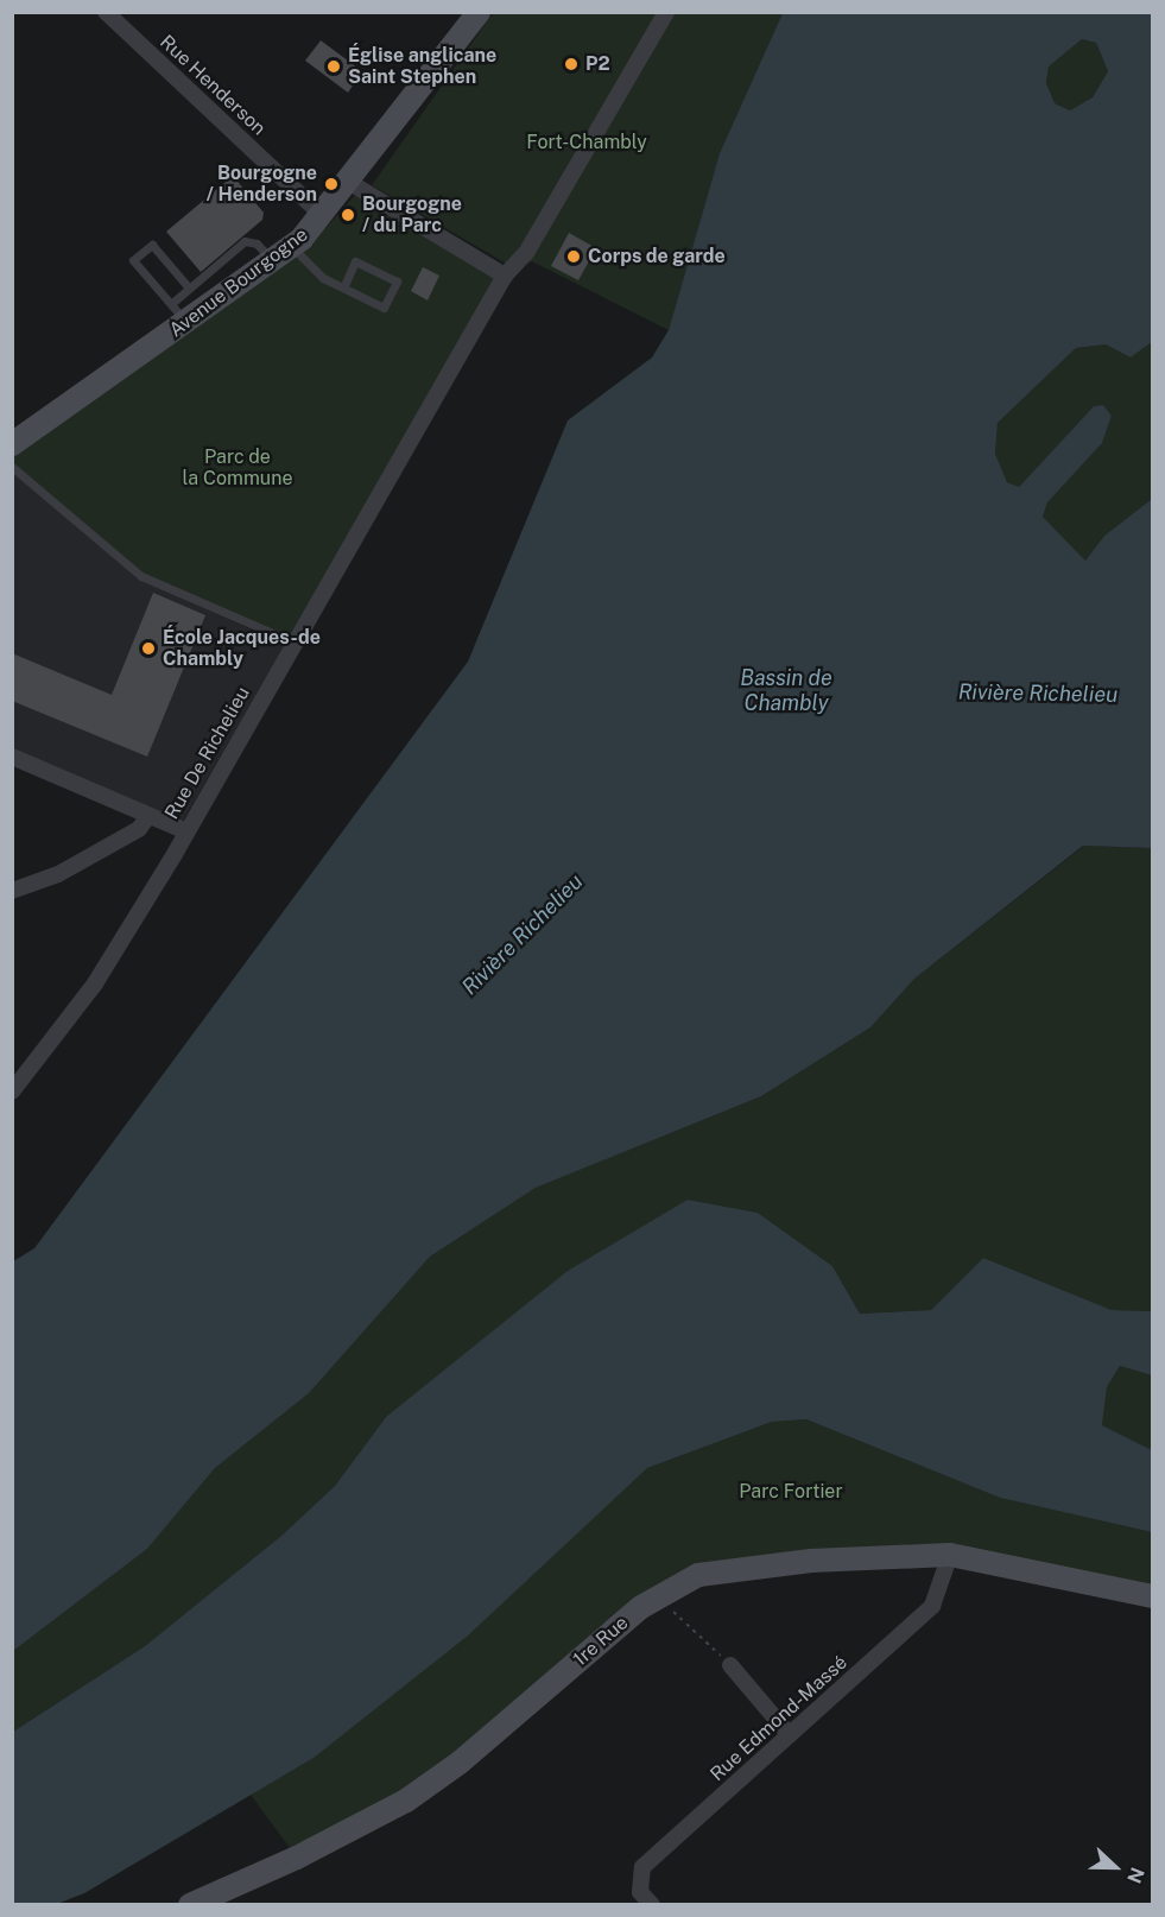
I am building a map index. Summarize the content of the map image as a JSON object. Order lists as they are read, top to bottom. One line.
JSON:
{"streets":{"street":["Rue Henderson","Avenue Bourgogne","Rue De Richelieu","1re Rue","Rue Edmond-Massé"]},"crossings":[["Rue Henderson","Avenue Bourgogne"],["1re Rue","Rue Edmond-Massé"]],"water":["Bassin de Chambly","Rivière Richelieu"],"parks":["Fort-Chambly","Parc de la Commune","Parc Fortier"],"places":["P2","Église anglicane Saint Stephen","Bourgogne / Henderson","Bourgogne / du Parc","Corps de garde","École Jacques-de Chambly"],"north":"right"}
